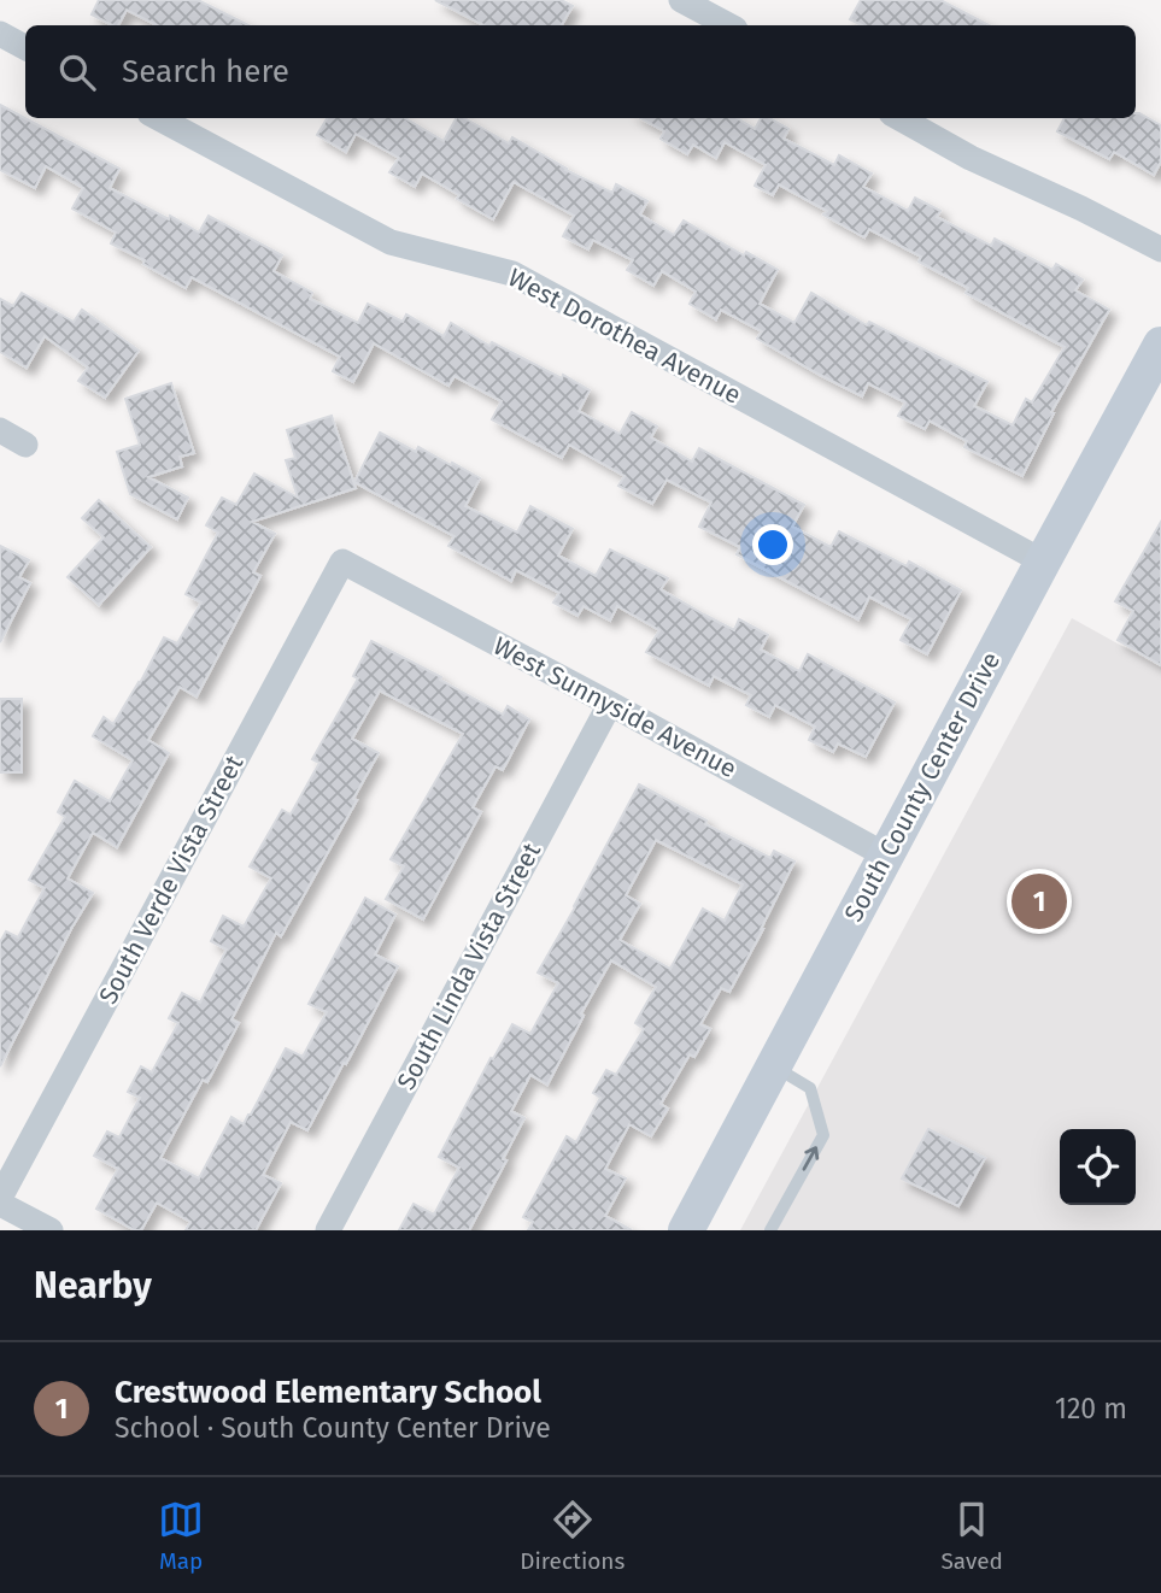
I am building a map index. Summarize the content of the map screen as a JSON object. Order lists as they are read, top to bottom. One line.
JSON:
{"streets":{"street":["West Dorothea Avenue","West Sunnyside Avenue","South County Center Drive","South Verde Vista Street","South Linda Vista Street"]},"crossings":[["West Dorothea Avenue","South County Center Drive"],["West Sunnyside Avenue","South County Center Drive"],["West Sunnyside Avenue","South Verde Vista Street"],["West Sunnyside Avenue","South Linda Vista Street"]],"page":{"search":"Search here","pins":"1","heading":"Nearby","list":[{"mark":"1","name":"Crestwood Elementary School","note":"School · South County Center Drive","value":"120 m"}],"nav":["Map","Directions","Saved"]}}
